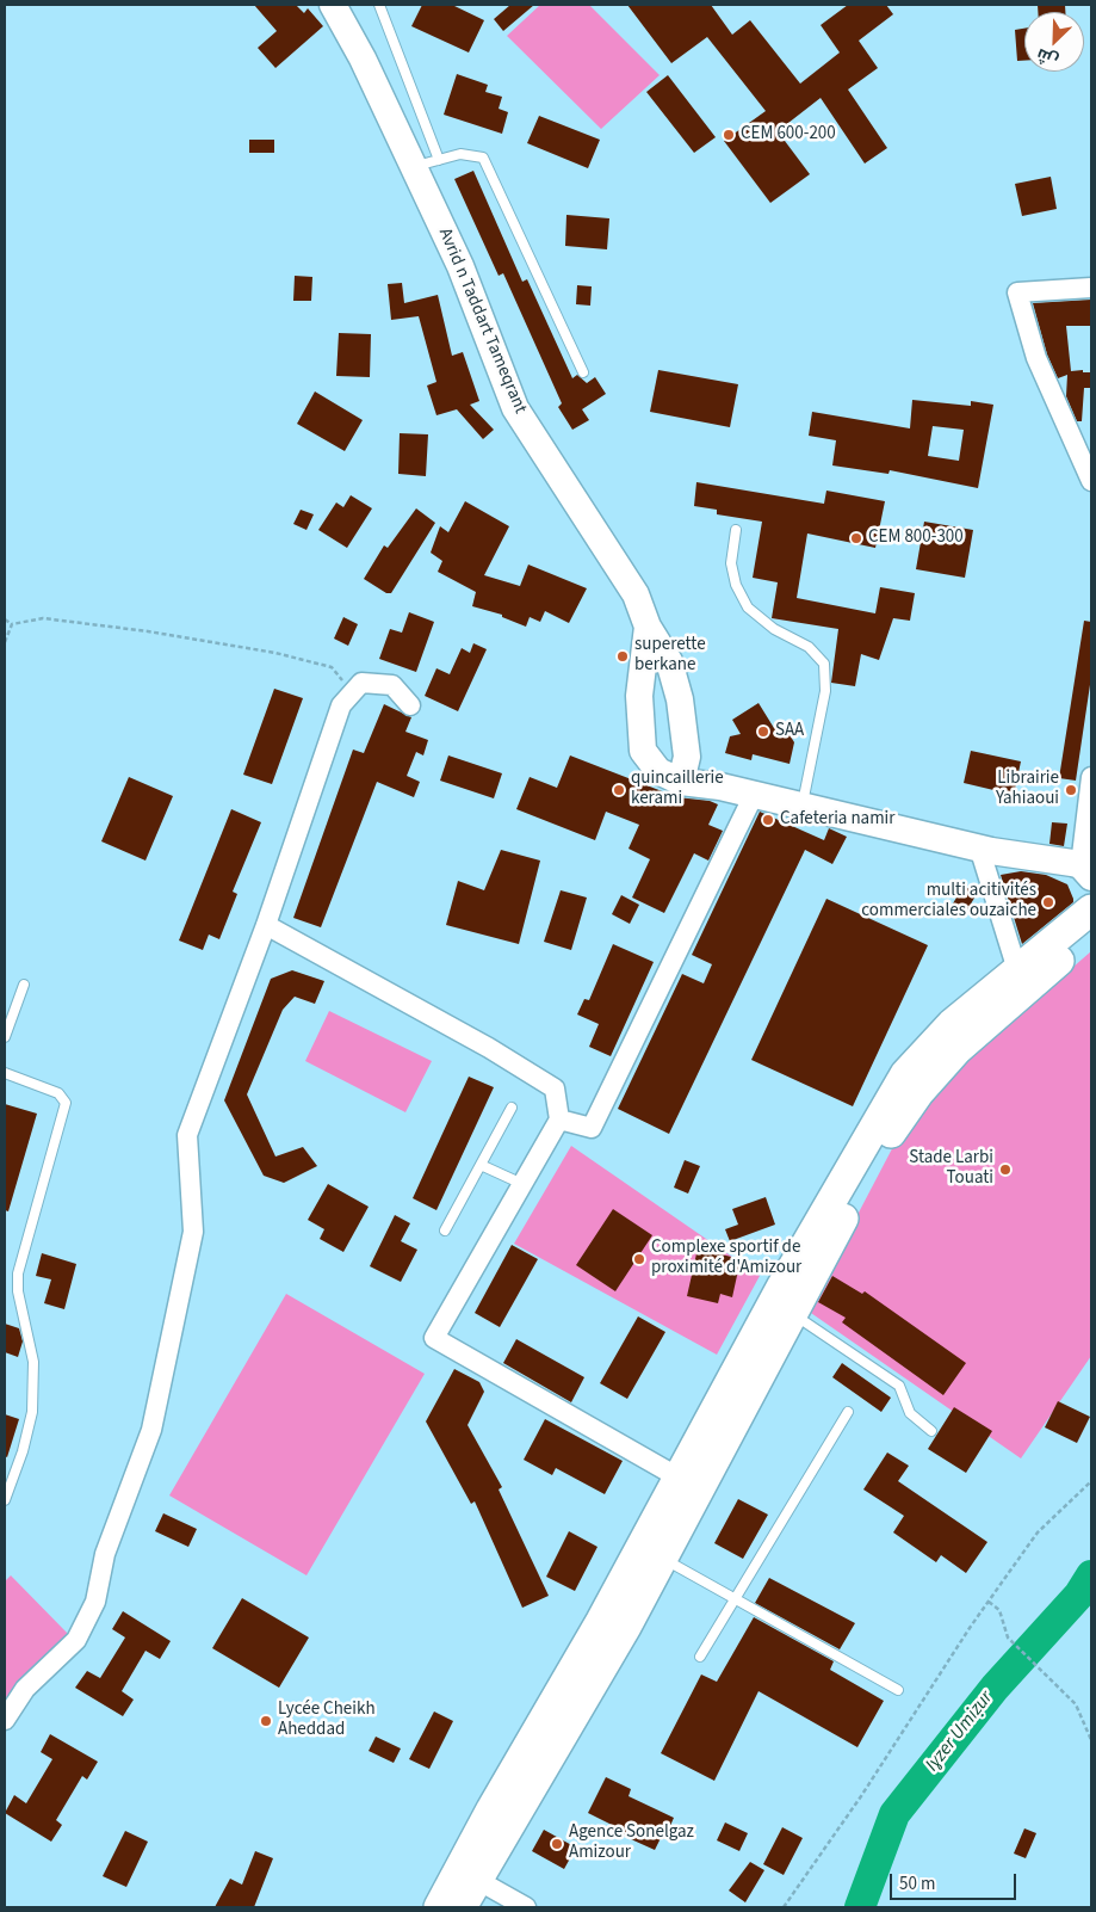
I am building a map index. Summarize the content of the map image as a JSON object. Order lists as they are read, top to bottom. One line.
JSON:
{"streets":{"main road":["Avrid n Taddart Tameqrant"]},"water":["Iɣzer Umiẓur"],"places":["CEM 600-200","CEM 800-300","superette berkane","SAA","quincaillerie kerami","Librairie Yahiaoui","Cafeteria namir","multi acitivités commerciales ouzaiche","Stade Larbi Touati","Complexe sportif de proximité d'Amizour","Lycée Cheikh Aheddad","Agence Sonelgaz Amizour"],"scale_bar":"50 m","north":"bottom left"}
